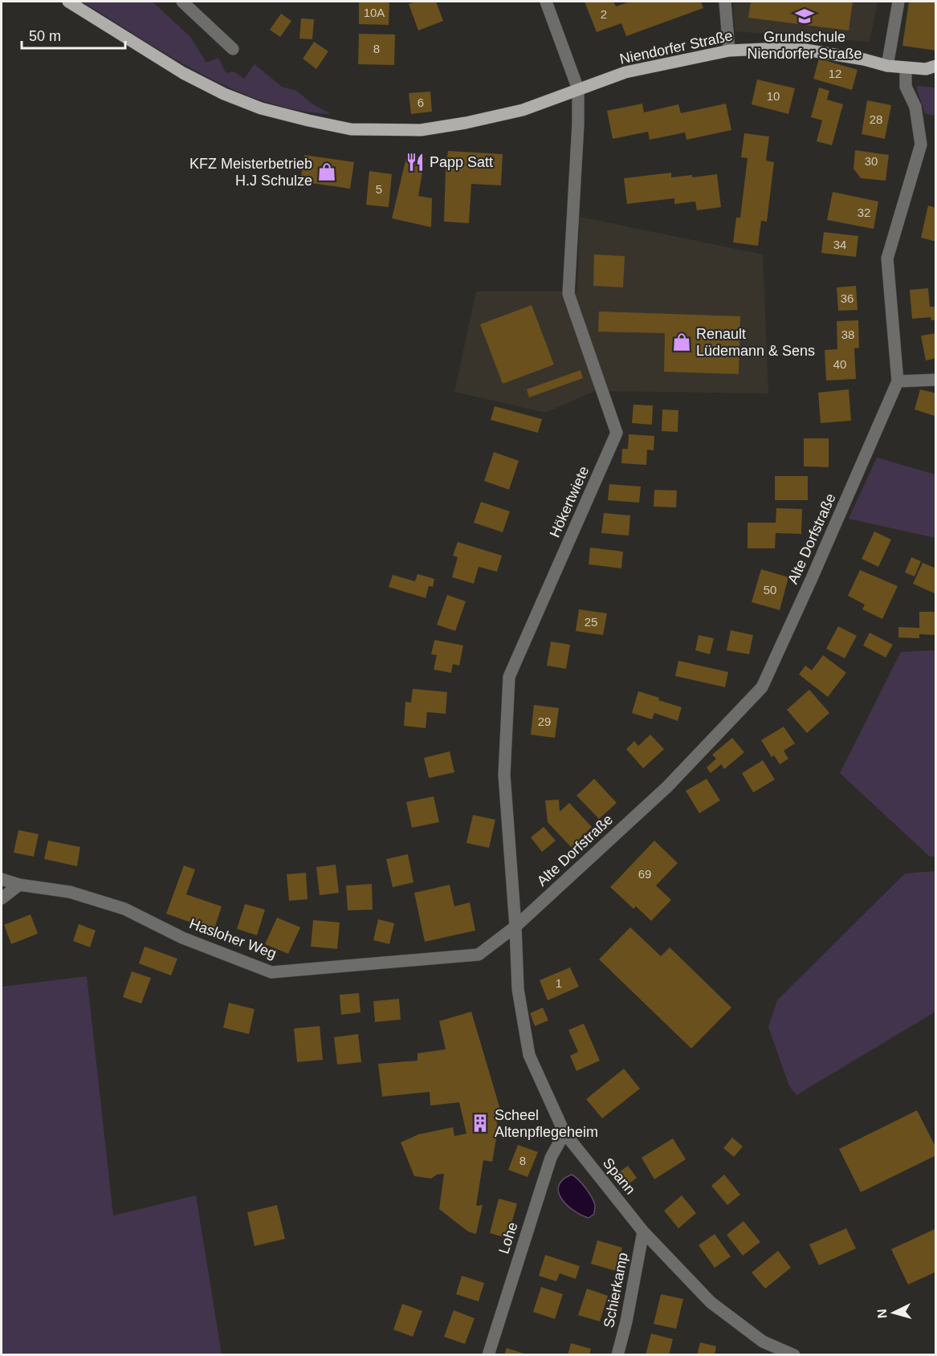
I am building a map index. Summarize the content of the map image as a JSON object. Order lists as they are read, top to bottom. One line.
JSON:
{"streets":{"main road":["Niendorfer Straße"],"street":["Hökertwiete","Alte Dorfstraße","Hasloher Weg","Spann","Lohe","Schierkamp"]},"crossings":[["Niendorfer Straße","Hökertwiete"],["Niendorfer Straße","Alte Dorfstraße"],["Hökertwiete","Alte Dorfstraße"],["Hökertwiete","Hasloher Weg"],["Hökertwiete","Spann"],["Alte Dorfstraße","Hasloher Weg"],["Alte Dorfstraße","Spann"],["Hasloher Weg","Spann"],["Spann","Lohe"],["Spann","Schierkamp"]],"places":{"school or university":["Grundschule Niendorfer Straße"],"restaurant":["Papp Satt"],"shop":["KFZ Meisterbetrieb H.J Schulze","Renault Lüdemann & Sens"],"building":["Scheel Altenpflegeheim"]},"house_numbers":["10A","2","8","12","10","6","28","30","5","32","34","36","38","40","50","25","29","69","1","8"],"scale_bar":"50 m","north":"left"}
